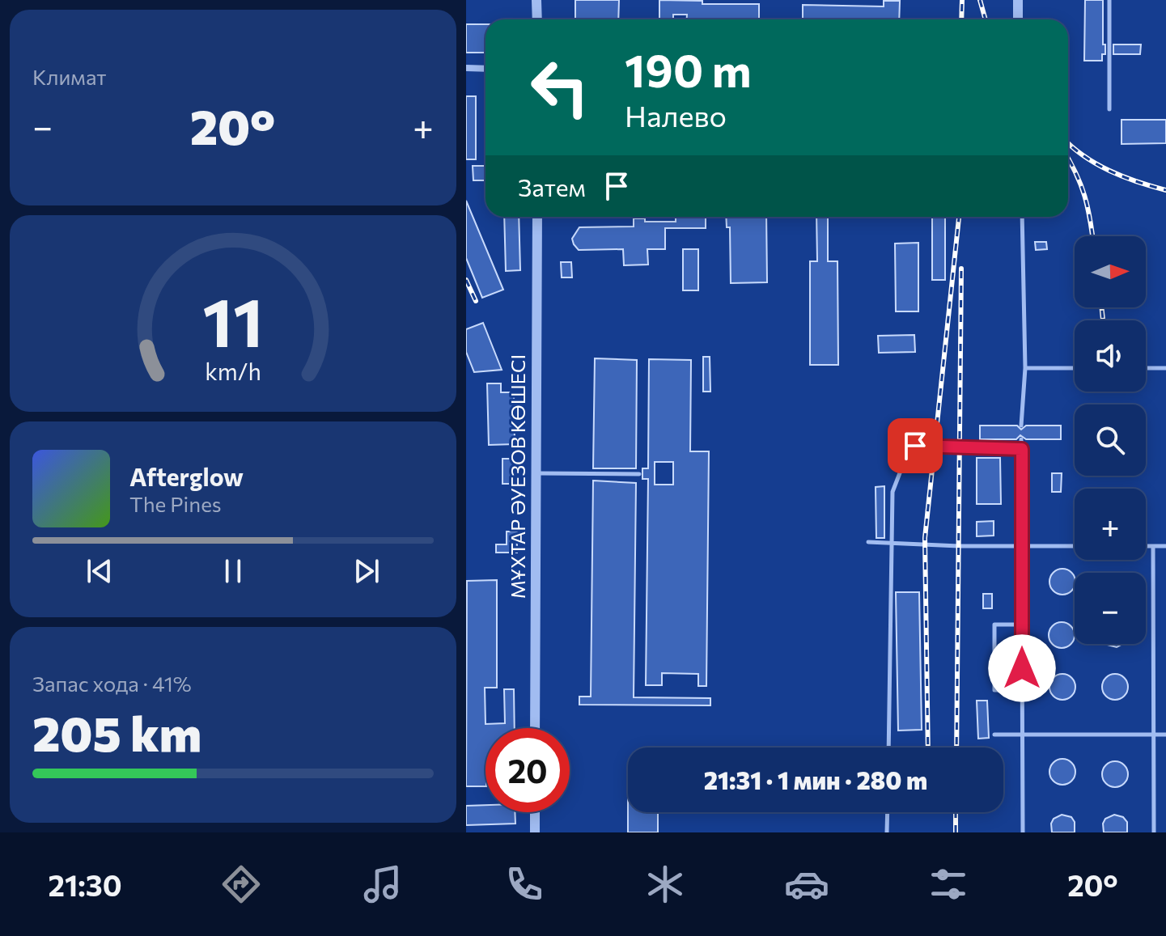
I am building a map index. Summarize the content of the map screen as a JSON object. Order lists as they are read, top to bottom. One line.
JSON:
{"streets":{"street":["МҰХТАР ӘУЕЗОВ КӨШЕСІ"]},"north":"right","page":{"tile":["Климат",["Запас хода · 41%","205 km"]],"turn":["190 m","Налево"],"heat":["−","20°","+"],"then":"Затем","map_buttons":["+","−"],"song":["Afterglow","The Pines"],"limit":"20","trip":"21:31 · 1 мин · 280 m","tabs":["21:30","20°"],"gauge":["11","km/h"]}}
